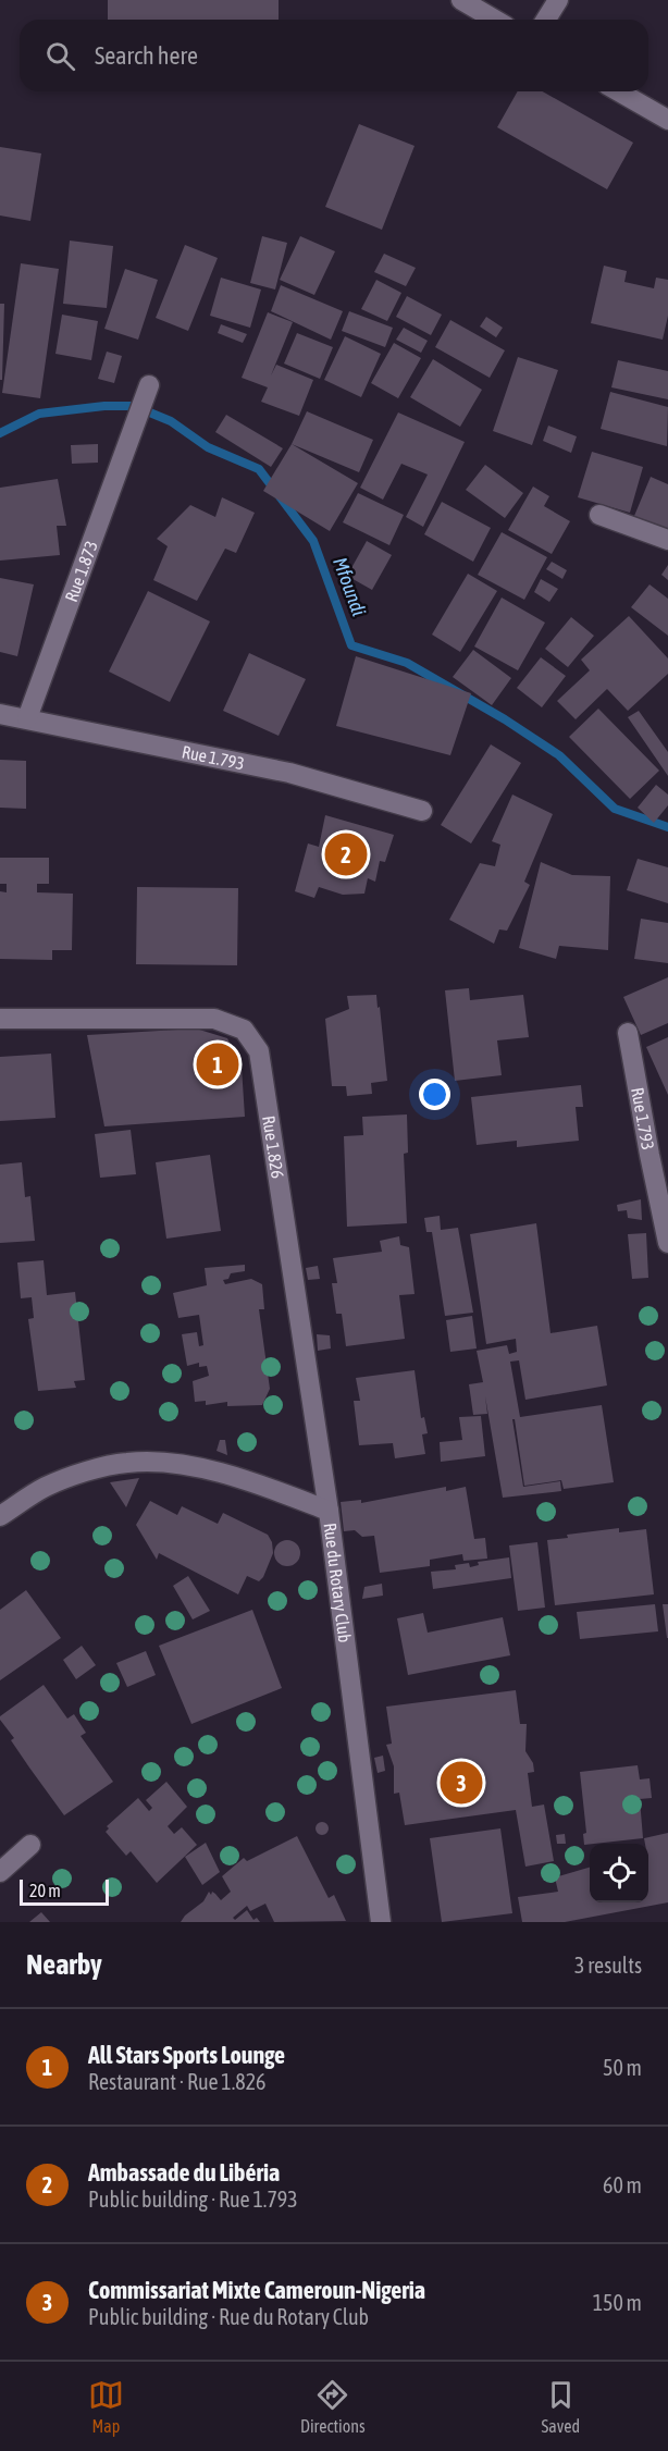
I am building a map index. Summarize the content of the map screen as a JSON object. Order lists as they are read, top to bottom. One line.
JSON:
{"streets":{"street":["Rue 1.873","Rue 1.793","Rue 1.826","Rue du Rotary Club"]},"crossings":[["Rue 1.873","Rue 1.793"],["Rue 1.826","Rue du Rotary Club"]],"water":["Mfoundi"],"scale_bar":"20 m","page":{"search":"Search here","pins":["2","1","3"],"scale":"20 m","heading":["Nearby","3 results"],"list":[{"mark":"1","name":"All Stars Sports Lounge","note":"Restaurant · Rue 1.826","value":"50 m"},{"mark":"2","name":"Ambassade du Libéria","note":"Public building · Rue 1.793","value":"60 m"},{"mark":"3","name":"Commissariat Mixte Cameroun-Nigeria","note":"Public building · Rue du Rotary Club","value":"150 m"}],"nav":["Map","Directions","Saved"]}}
